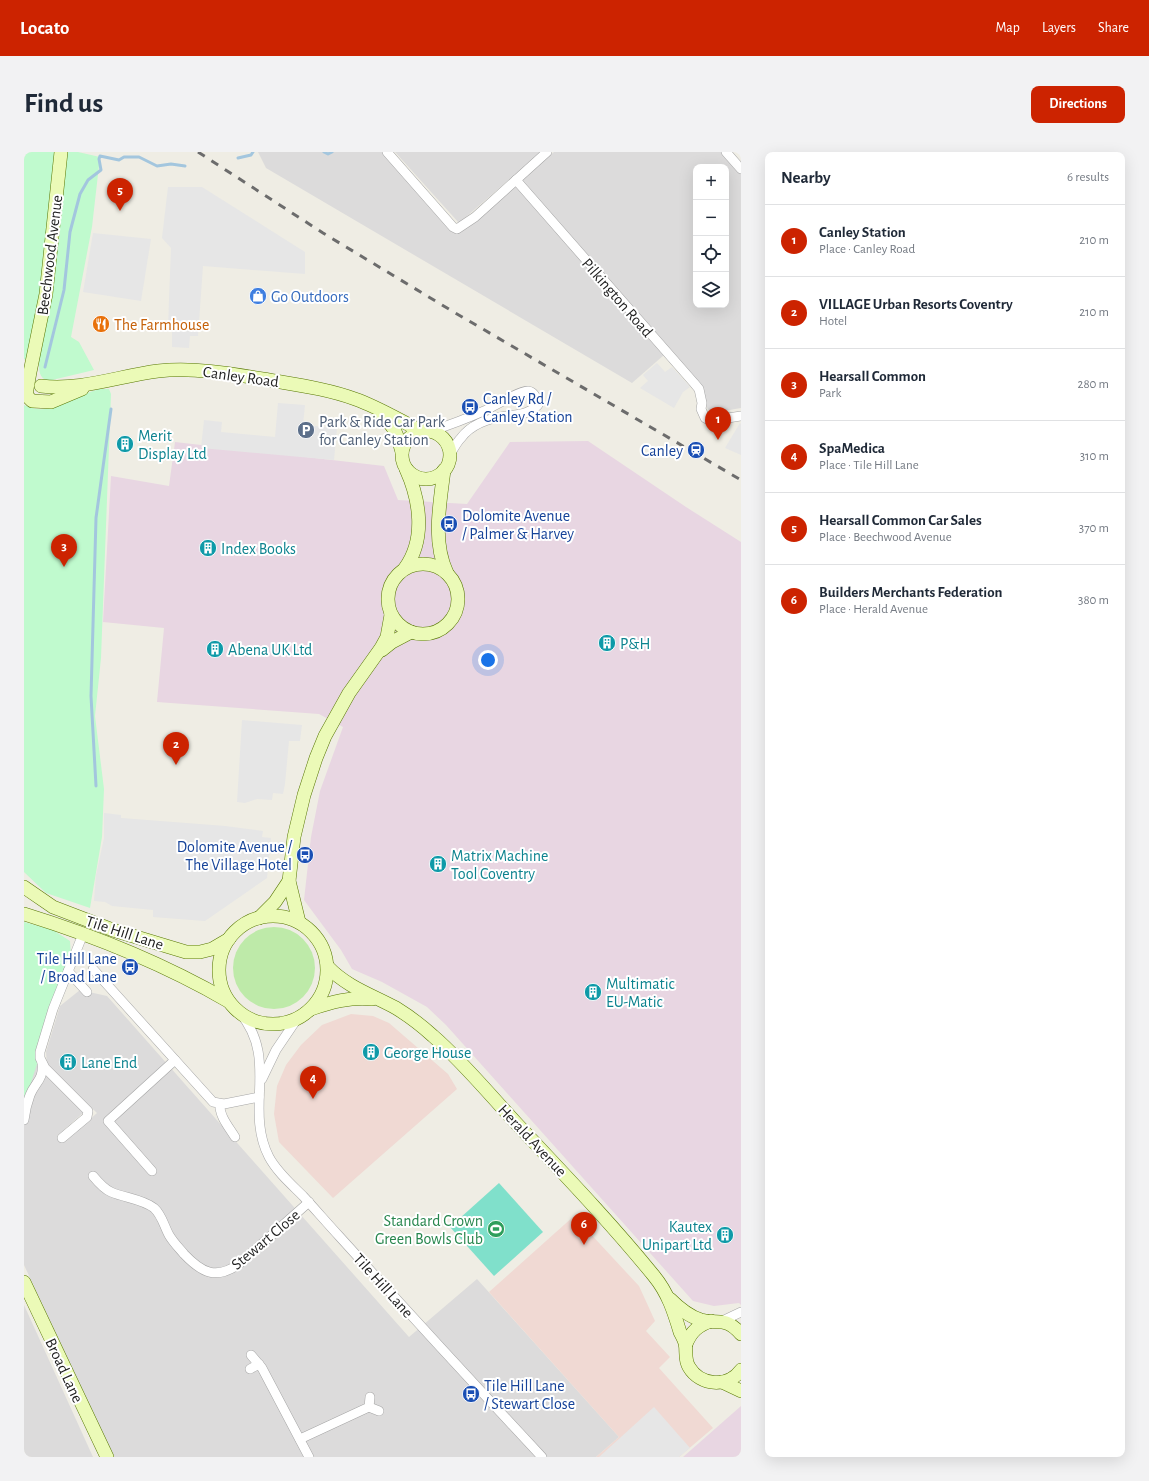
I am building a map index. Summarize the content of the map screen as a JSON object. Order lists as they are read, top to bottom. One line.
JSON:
{"streets":{"street":["Beechwood Avenue","Pilkington Road","Canley Road","Tile Hill Lane","Herald Avenue","Stewart Close","Broad Lane"]},"crossings":[["Beechwood Avenue","Canley Road"],["Tile Hill Lane","Herald Avenue"],["Tile Hill Lane","Stewart Close"]],"places":{"shop":["Go Outdoors"],"restaurant":["The Farmhouse"],"bus stop":["Canley Rd / Canley Station","Dolomite Avenue / Palmer & Harvey","Dolomite Avenue / The Village Hotel","Tile Hill Lane / Broad Lane","Tile Hill Lane / Stewart Close"],"parking":["Park & Ride Car Park for Canley Station"],"building":["Merit Display Ltd","Index Books","P&H","Abena UK Ltd","Matrix Machine Tool Coventry","Multimatic EU-Matic","George House","Lane End","Kautex Unipart Ltd"],"station":["Canley"],"sports":["Standard Crown Green Bowls Club"]},"page":{"header":"Locato","nav":["Map","Layers","Share"],"buttons":"Directions","title":"Find us","heading":["Nearby","6 results"],"map_buttons":["+","−"],"pins":["5","1","3","2","4","6"],"list":[{"mark":"1","name":"Canley Station","note":"Place · Canley Road","value":"210 m"},{"mark":"2","name":"VILLAGE Urban Resorts Coventry","note":"Hotel","value":"210 m"},{"mark":"3","name":"Hearsall Common","note":"Park","value":"280 m"},{"mark":"4","name":"SpaMedica","note":"Place · Tile Hill Lane","value":"310 m"},{"mark":"5","name":"Hearsall Common Car Sales","note":"Place · Beechwood Avenue","value":"370 m"},{"mark":"6","name":"Builders Merchants Federation","note":"Place · Herald Avenue","value":"380 m"}]}}
